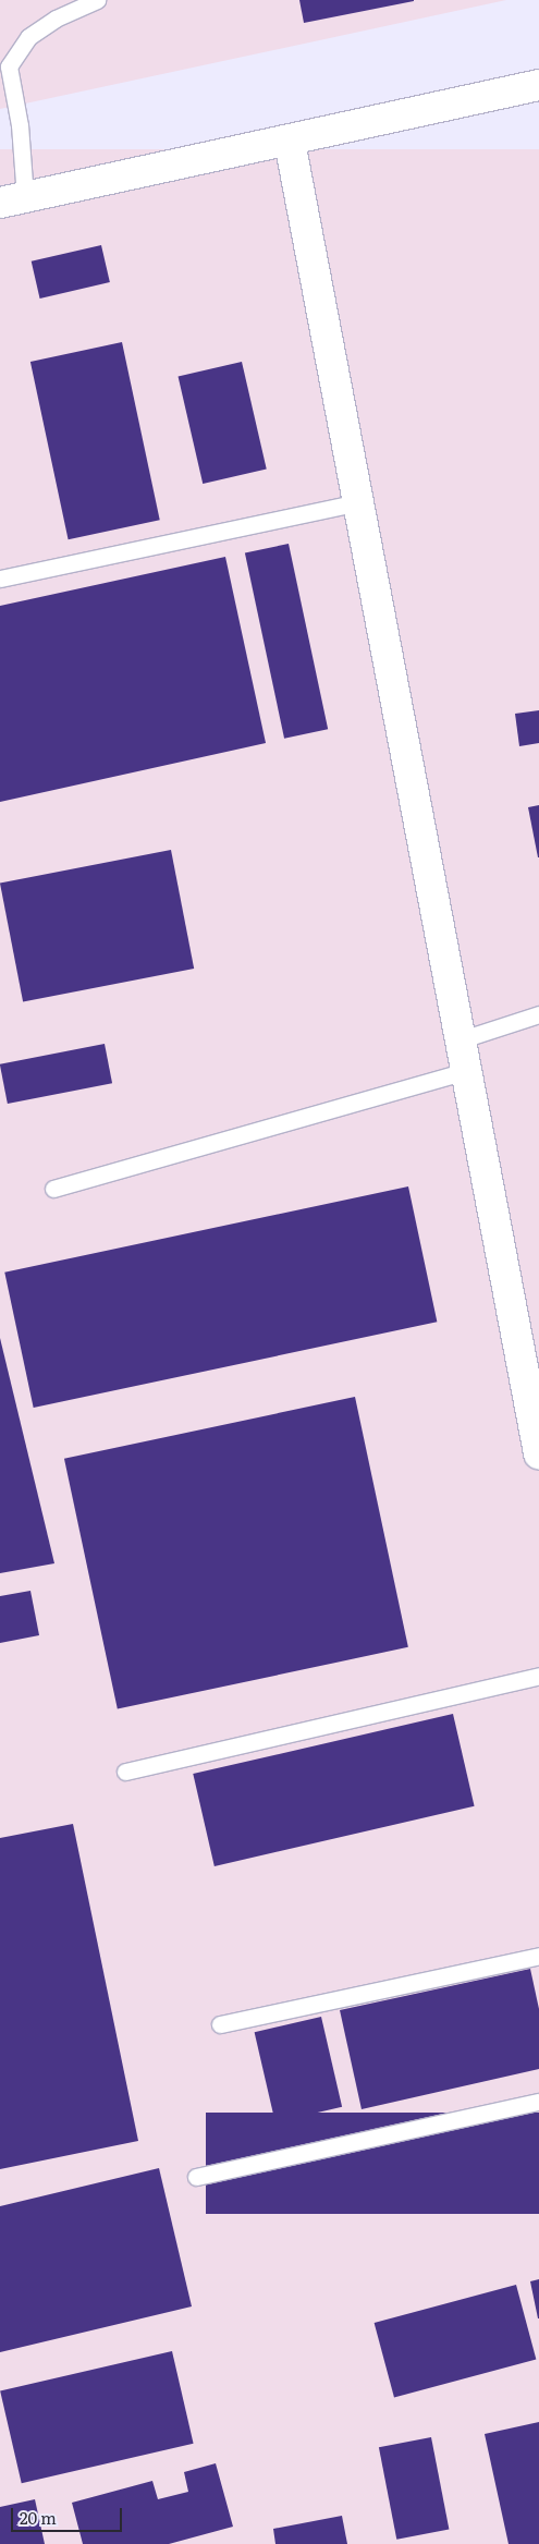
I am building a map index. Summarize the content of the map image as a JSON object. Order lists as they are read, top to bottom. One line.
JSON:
{"scale_bar":"20 m"}
